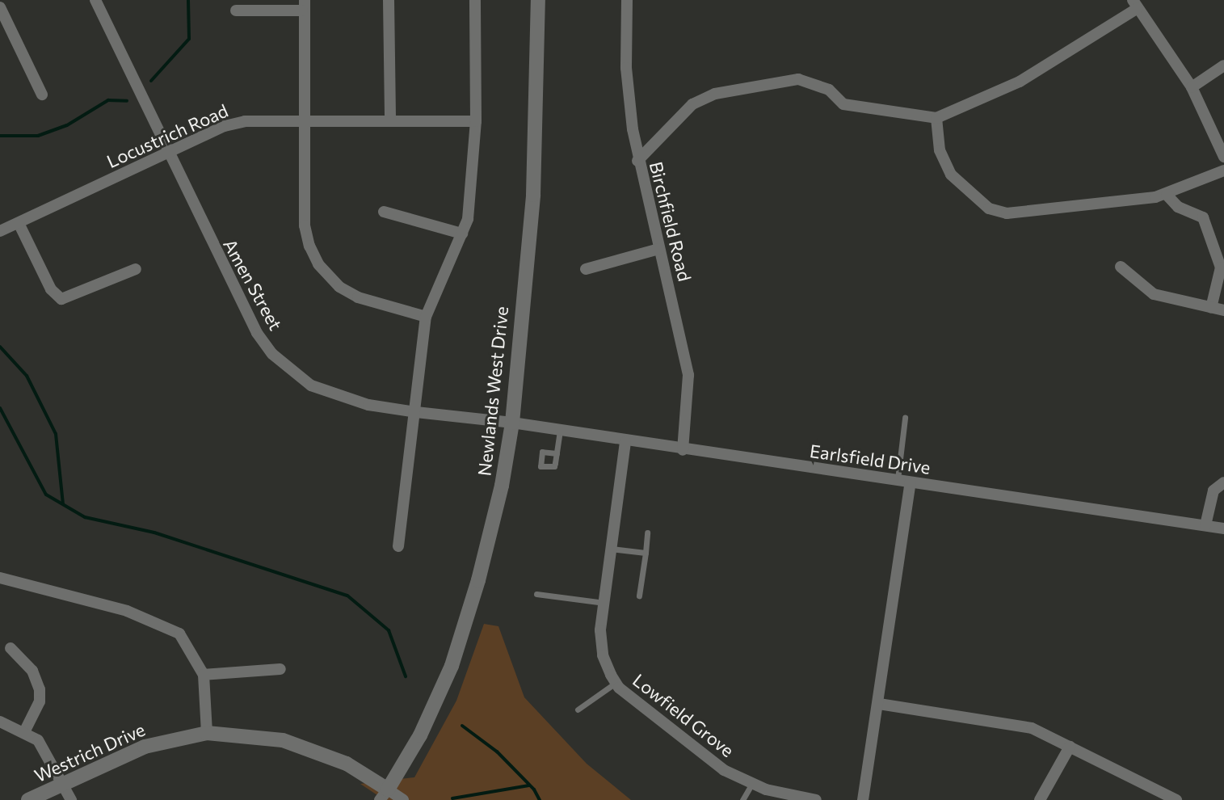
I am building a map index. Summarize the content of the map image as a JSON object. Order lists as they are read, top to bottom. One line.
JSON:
{"streets":{"street":["Locustrich Road","Birchfield Road","Amen Street","Newlands West Drive","Earlsfield Drive","Lowfield Grove","Westrich Drive"]},"crossings":[["Locustrich Road","Amen Street"],["Birchfield Road","Earlsfield Drive"],["Amen Street","Newlands West Drive"],["Amen Street","Earlsfield Drive"],["Newlands West Drive","Earlsfield Drive"],["Newlands West Drive","Westrich Drive"],["Earlsfield Drive","Lowfield Grove"]]}
